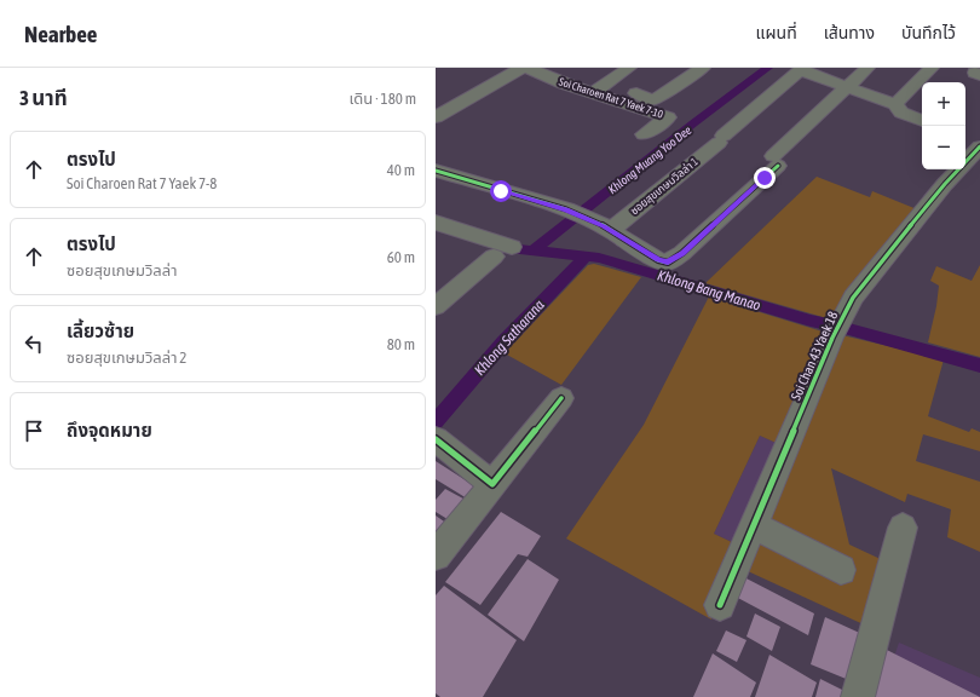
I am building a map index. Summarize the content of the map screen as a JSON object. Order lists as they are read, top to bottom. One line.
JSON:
{"streets":{"street":["Soi Charoen Rat 7 Yaek 7-10","ซอยสุขเกษมวิลล่า 1","Soi Chan 43 Yaek 18"]},"water":["Khlong Muang Yoo Dee","Khlong Bang Manao","Khlong Satharana"],"page":{"header":"Nearbee","nav":["แผนที่","เส้นทาง","บันทึกไว้"],"heading":["3 นาที","เดิน · 180 m"],"map_buttons":["+","−"],"list":[["ตรงไป","Soi Charoen Rat 7 Yaek 7-8","40 m"],["ตรงไป","ซอยสุขเกษมวิลล่า","60 m"],["เลี้ยวซ้าย","ซอยสุขเกษมวิลล่า 2","80 m"],"ถึงจุดหมาย"]}}
